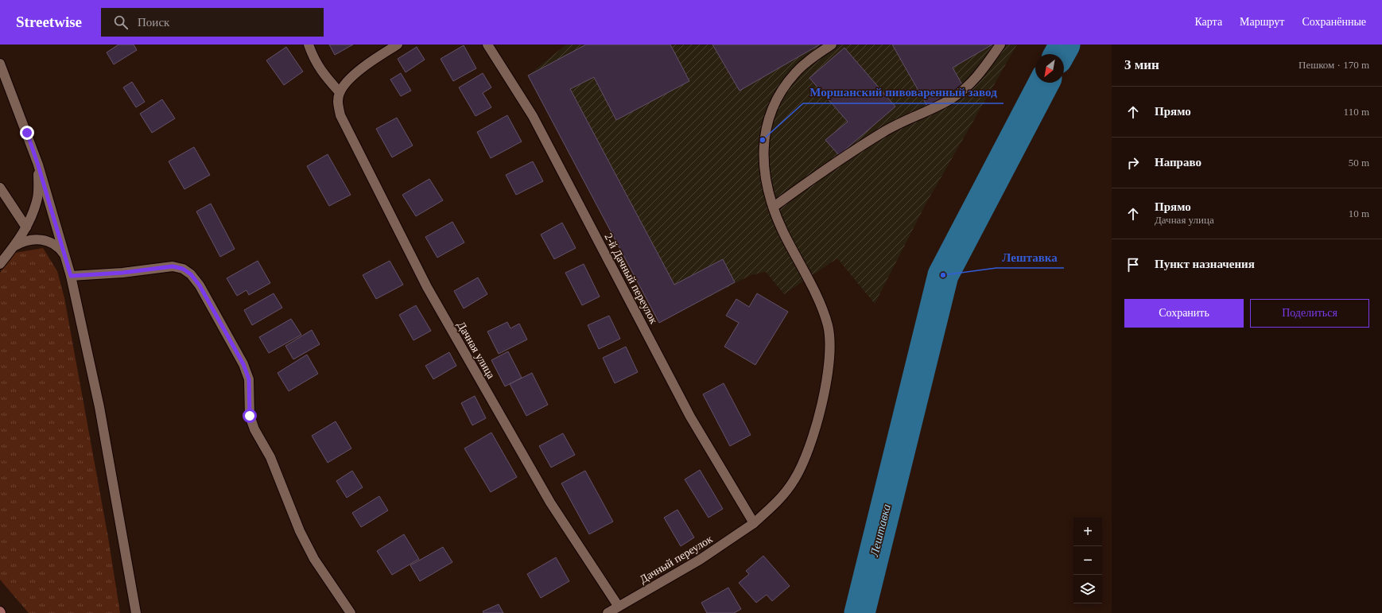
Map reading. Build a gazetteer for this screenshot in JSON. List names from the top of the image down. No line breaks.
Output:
{"streets":{"street":["2-й Дачный переулок","Дачная улица","Дачный переулок"]},"crossings":[["2-й Дачный переулок","Дачный переулок"],["Дачная улица","Дачный переулок"]],"water":["Лештавка"],"places":["Моршанский пивоваренный завод","Лештавка"],"north":"bottom left","page":{"header":"Streetwise","search":"Поиск","nav":["Карта","Маршрут","Сохранённые"],"heading":["3 мин","Пешком · 170 m"],"list":[["Прямо","110 m"],["Направо","50 m"],["Прямо","Дачная улица","10 m"],"Пункт назначения"],"buttons":["Сохранить","Поделиться"],"map_buttons":["+","−"]}}
